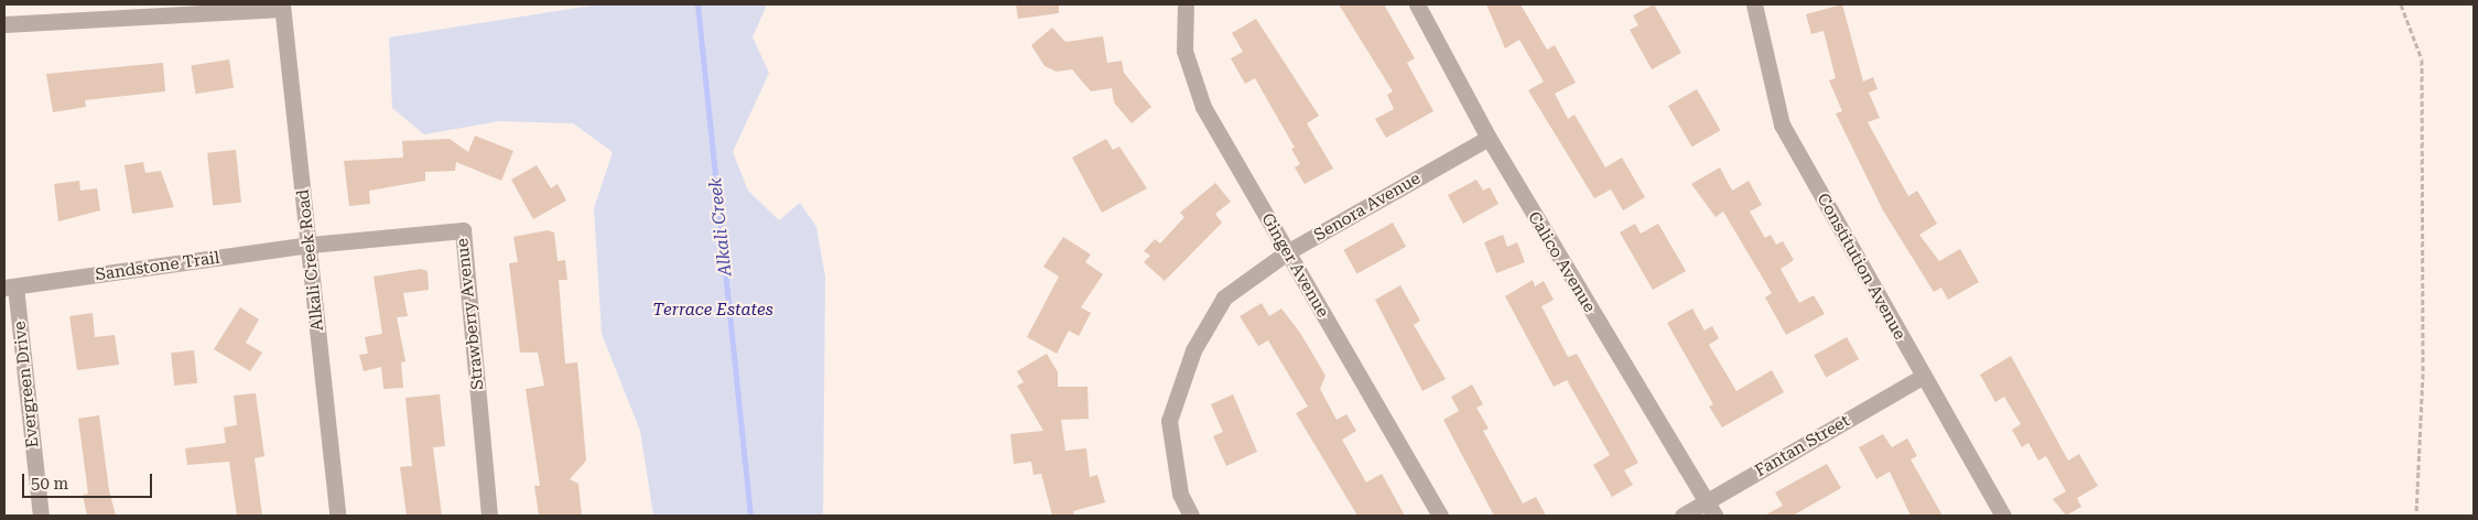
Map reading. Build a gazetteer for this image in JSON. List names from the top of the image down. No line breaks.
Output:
{"streets":{"street":["Senora Avenue","Alkali Creek Road","Calico Avenue","Ginger Avenue","Sandstone Trail","Constitution Avenue","Strawberry Avenue","Evergreen Drive","Fantan Street"]},"crossings":[["Senora Avenue","Calico Avenue"],["Senora Avenue","Ginger Avenue"],["Alkali Creek Road","Sandstone Trail"],["Alkali Creek Road","Strawberry Avenue"],["Calico Avenue","Fantan Street"],["Sandstone Trail","Strawberry Avenue"],["Sandstone Trail","Evergreen Drive"],["Constitution Avenue","Fantan Street"]],"water":["Alkali Creek"],"parks":["Terrace Estates"],"scale_bar":"50 m"}
